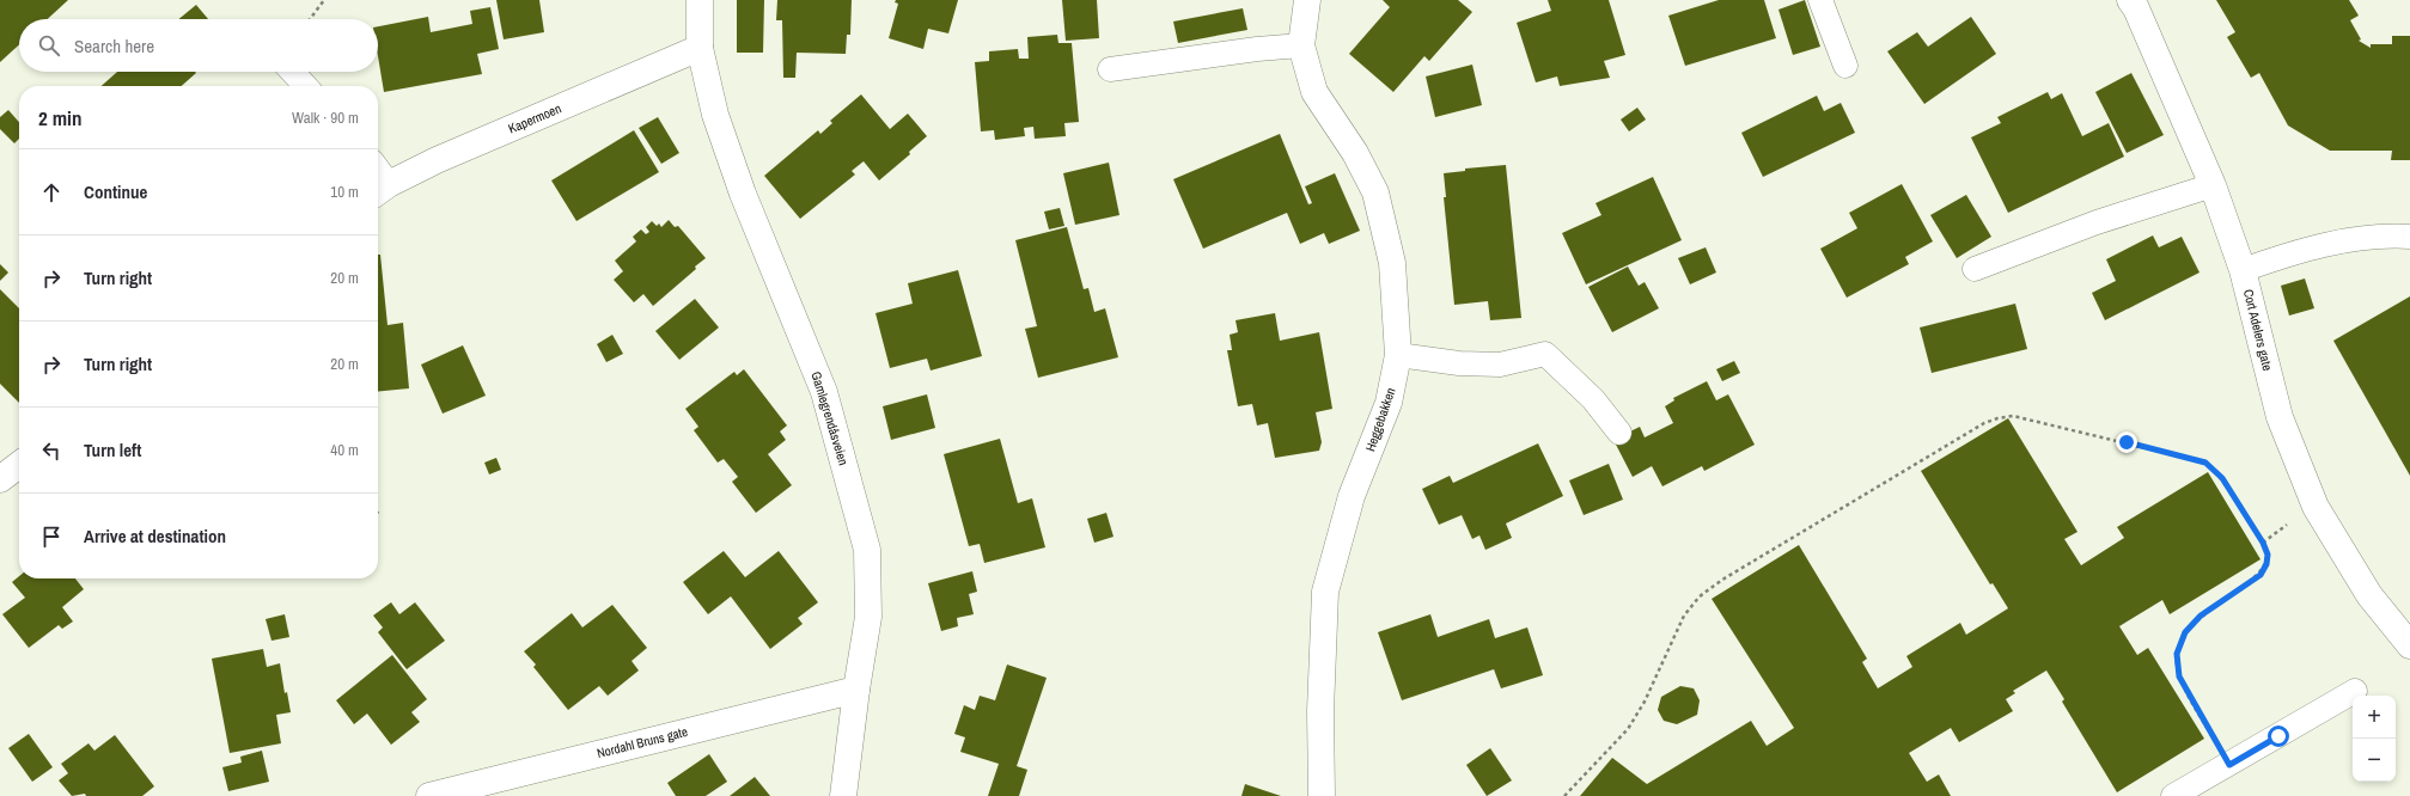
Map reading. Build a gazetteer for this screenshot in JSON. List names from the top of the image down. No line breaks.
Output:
{"streets":{"street":["Kapermoen","Cort Adelers gate","Gamlegrendåsveien","Heggebakken","Nordahl Bruns gate"]},"crossings":[["Kapermoen","Gamlegrendåsveien"],["Gamlegrendåsveien","Nordahl Bruns gate"]],"page":{"search":"Search here","heading":["2 min","Walk · 90 m"],"list":[["Continue","10 m"],["Turn right","20 m"],["Turn right","20 m"],["Turn left","40 m"],"Arrive at destination"],"map_buttons":["+","−"]}}
